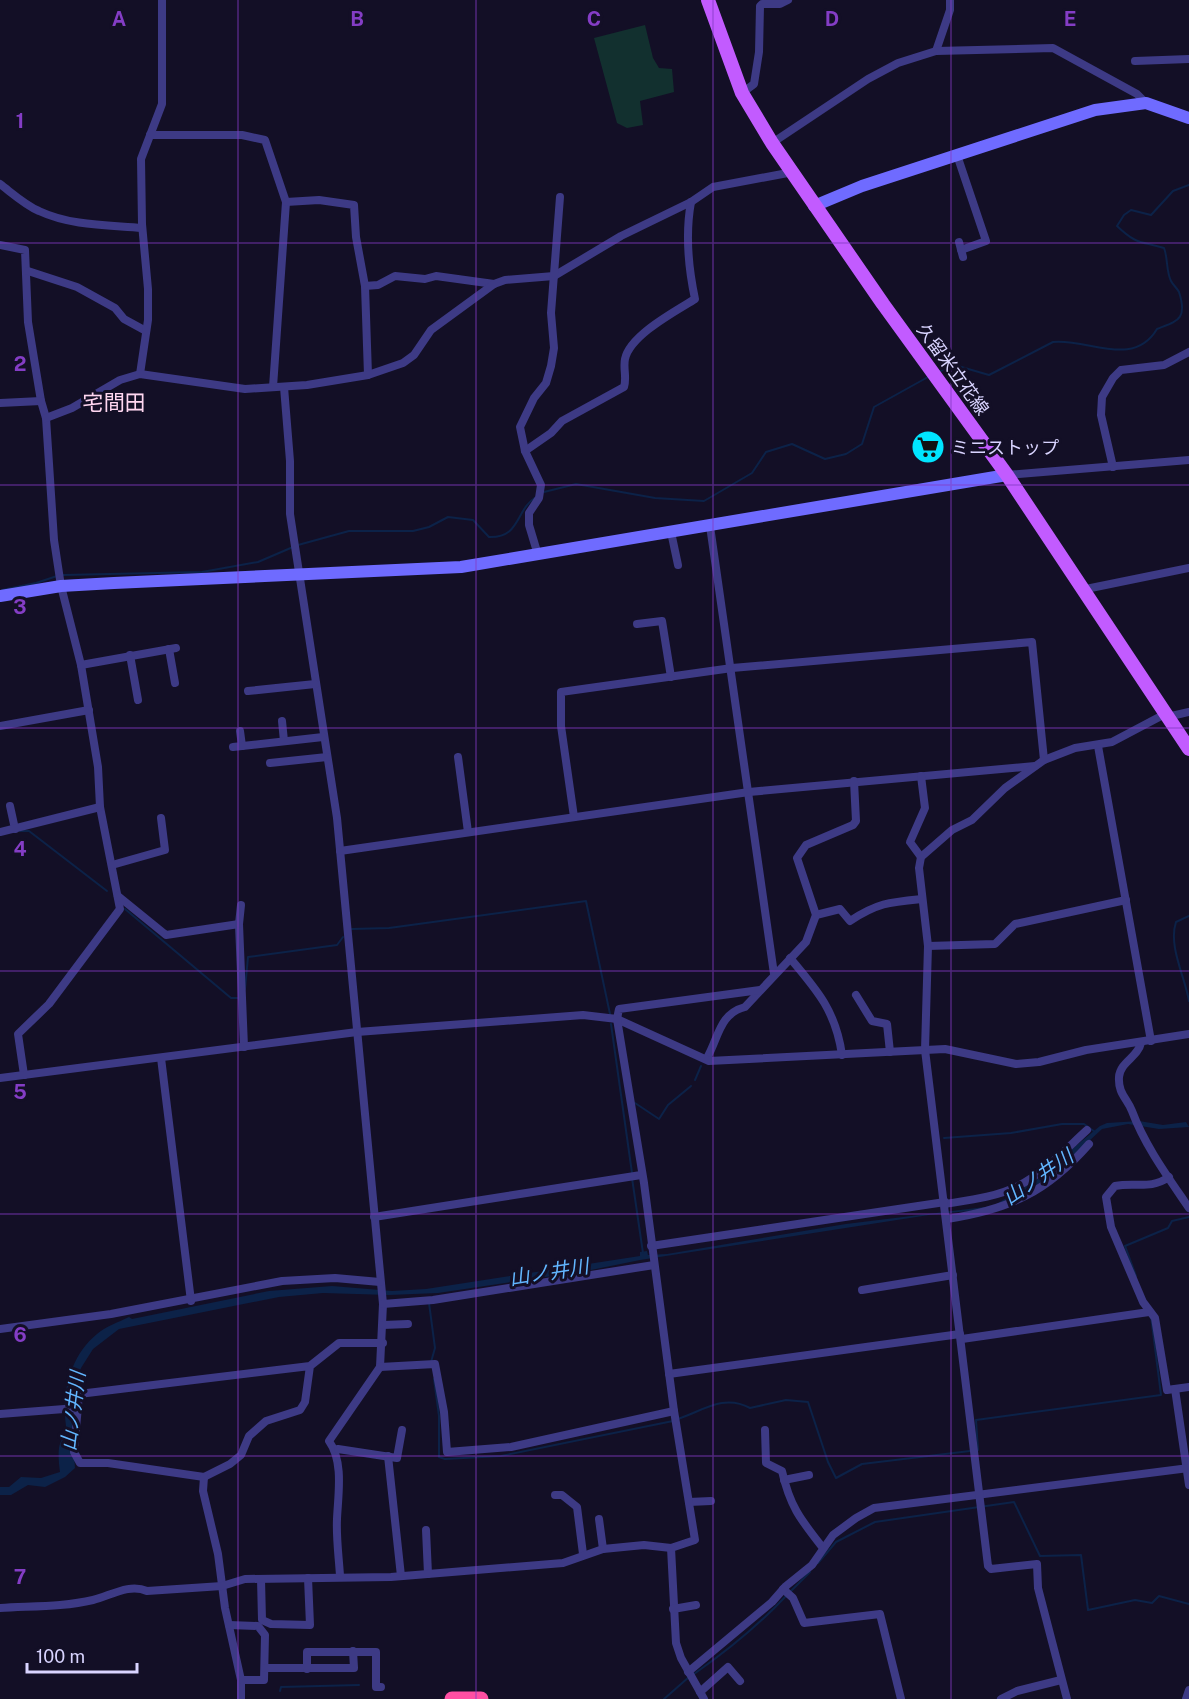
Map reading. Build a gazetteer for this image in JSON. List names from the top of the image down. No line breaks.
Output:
{"streets":{"main road":["久留米立花線"]},"districts":["宅間田"],"water":["山ノ井川"],"places":{"supermarket":["ミニストップ"]},"scale_bar":"100 m","grid":{"columns":["A","B","C","D","E"],"rows":["1","2","3","4","5","6","7"]}}
